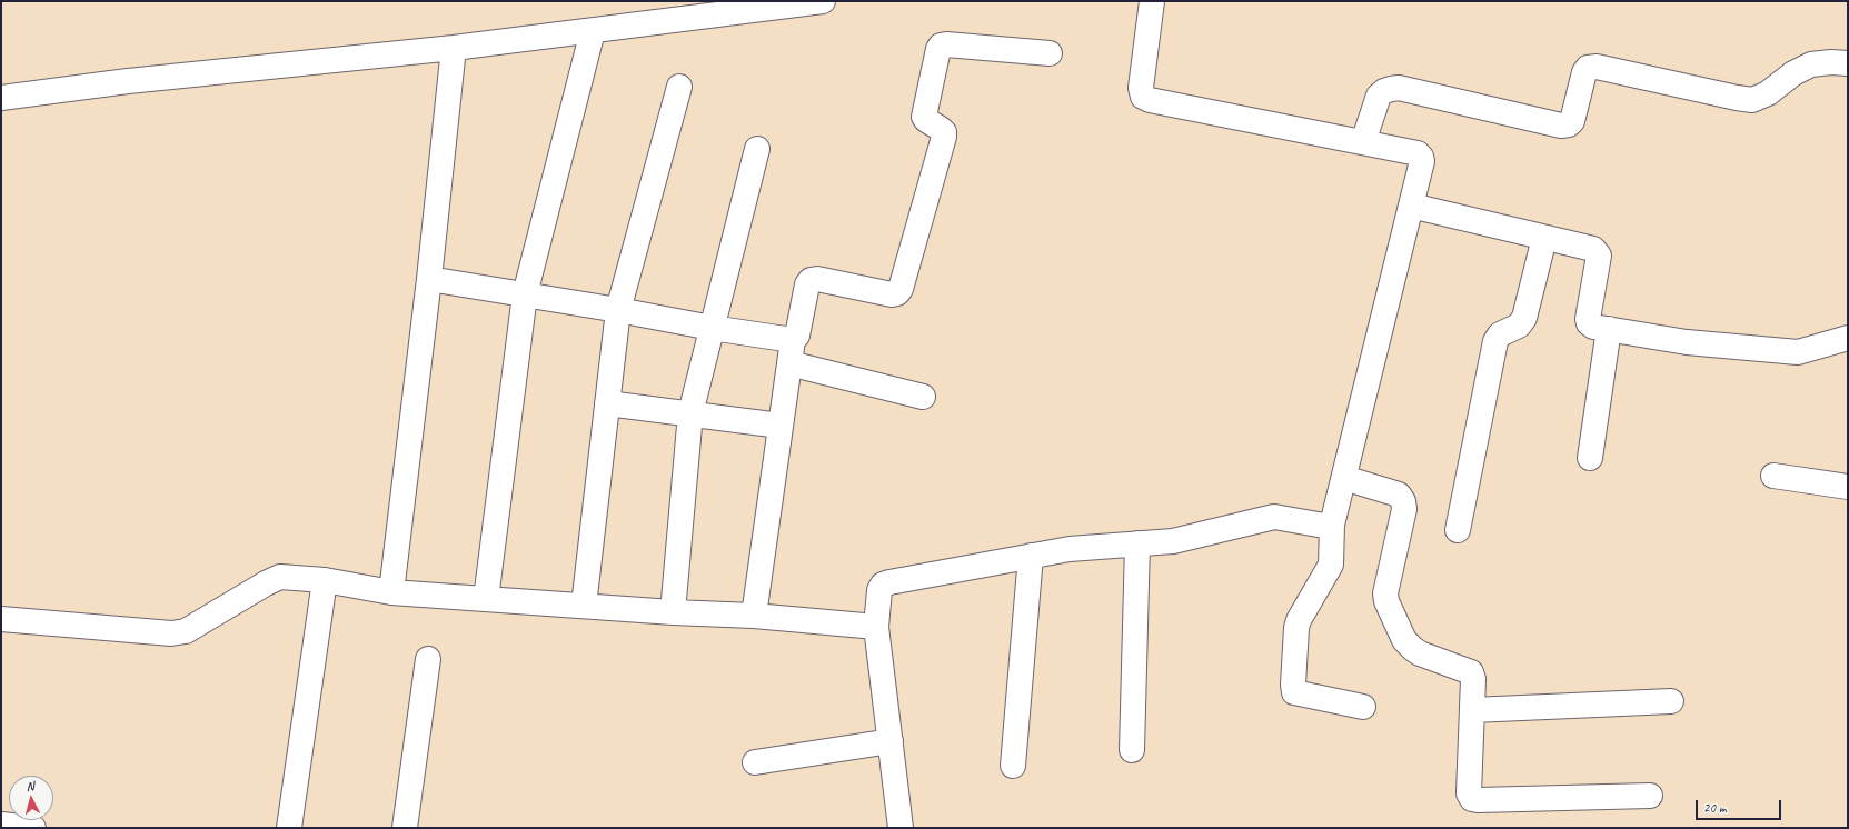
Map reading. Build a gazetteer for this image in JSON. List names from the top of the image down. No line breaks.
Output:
{"scale_bar":"20 m","north":"top"}
